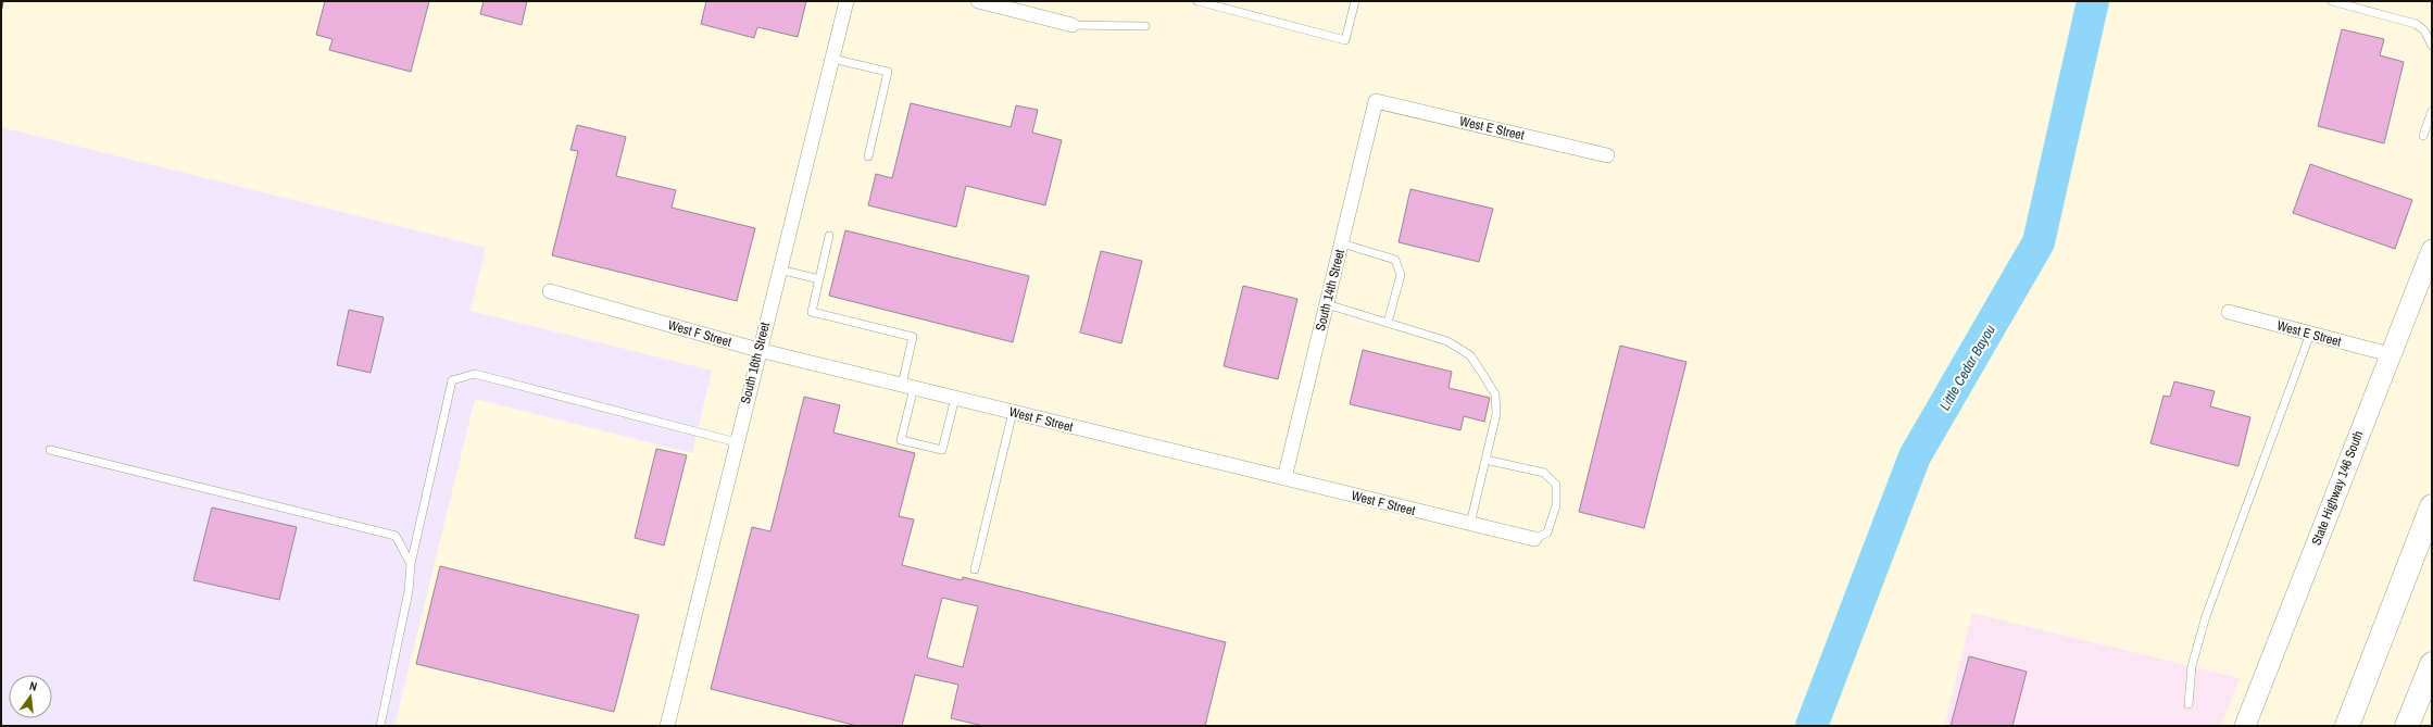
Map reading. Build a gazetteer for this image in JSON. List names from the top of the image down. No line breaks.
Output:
{"streets":{"main road":["State Highway 146 South"],"street":["West E Street","South 14th Street","West F Street","South 16th Street"]},"crossings":[["West E Street","South 14th Street"],["West E Street","State Highway 146 South"],["South 14th Street","West F Street"],["West F Street","South 16th Street"]],"water":["Little Cedar Bayou"],"north":"top"}
